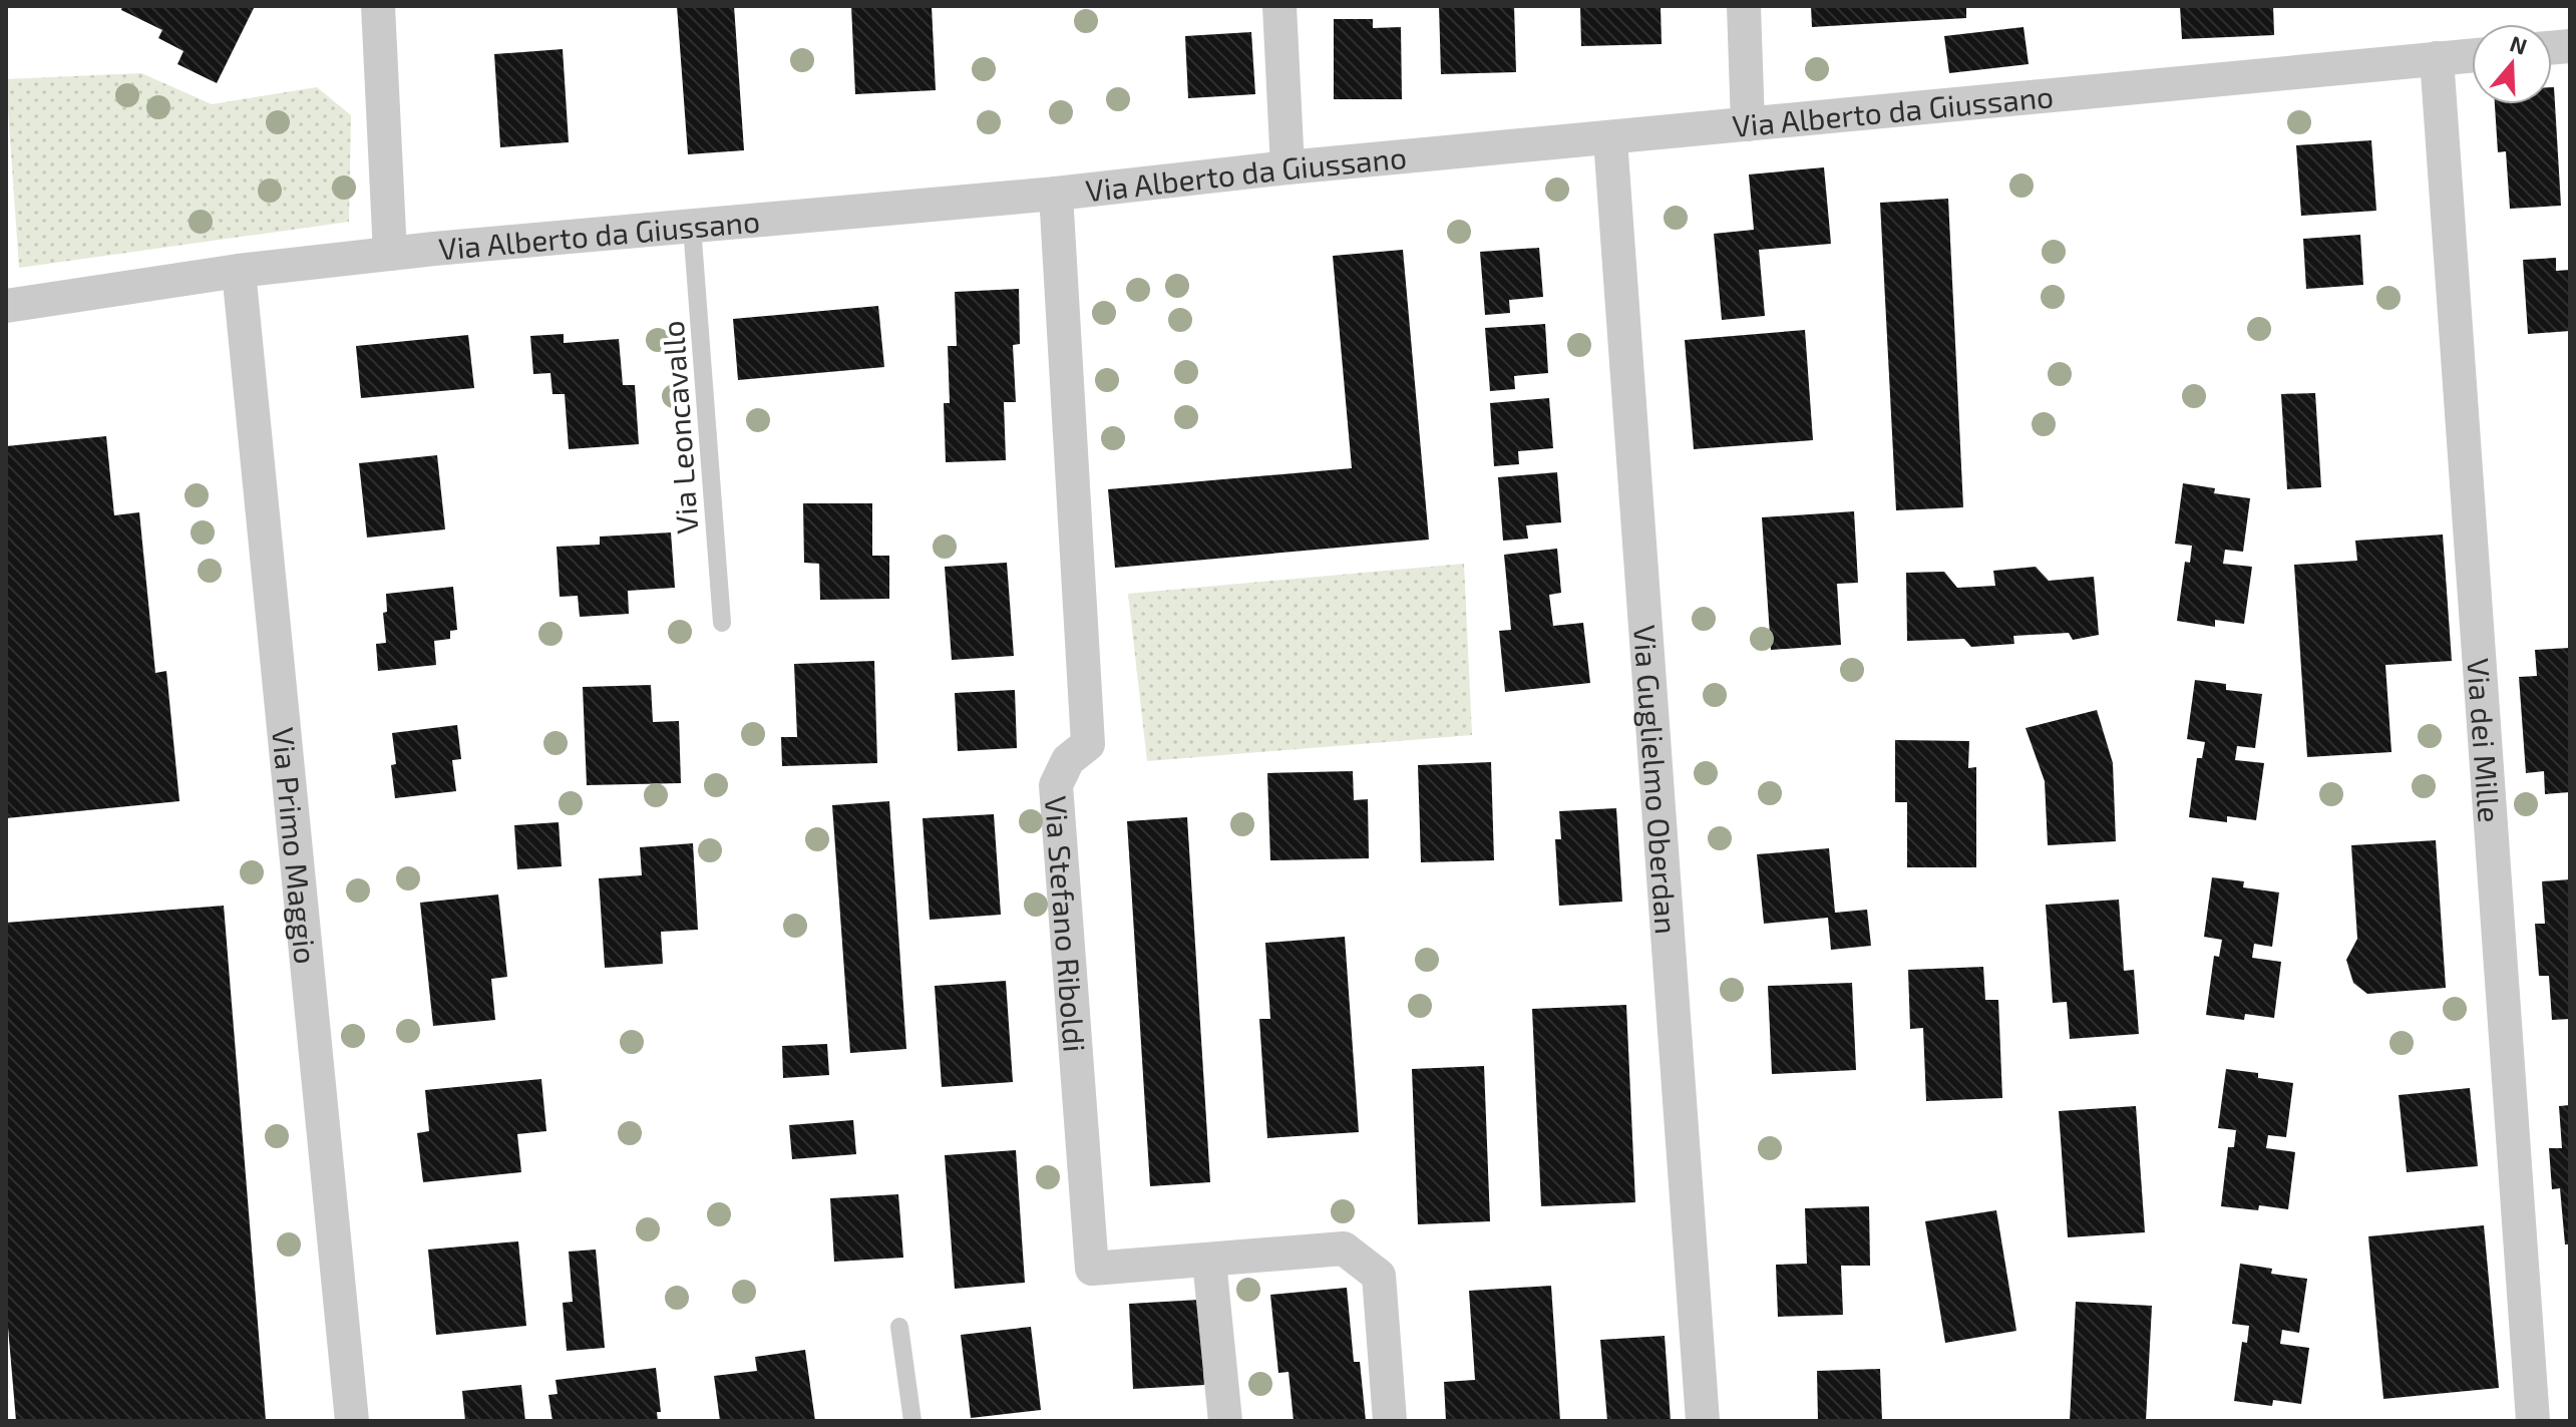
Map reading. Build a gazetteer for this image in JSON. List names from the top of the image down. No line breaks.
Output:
{"streets":{"street":["Via Alberto da Giussano","Via dei Mille","Via Guglielmo Oberdan","Via Primo Maggio","Via Stefano Riboldi"],"lane":["Via Leoncavallo"]},"crossings":[["Via Alberto da Giussano","Via Leoncavallo"],["Via Alberto da Giussano","Via dei Mille"],["Via Alberto da Giussano","Via Guglielmo Oberdan"],["Via Alberto da Giussano","Via Primo Maggio"],["Via Alberto da Giussano","Via Stefano Riboldi"]],"north":"top"}
